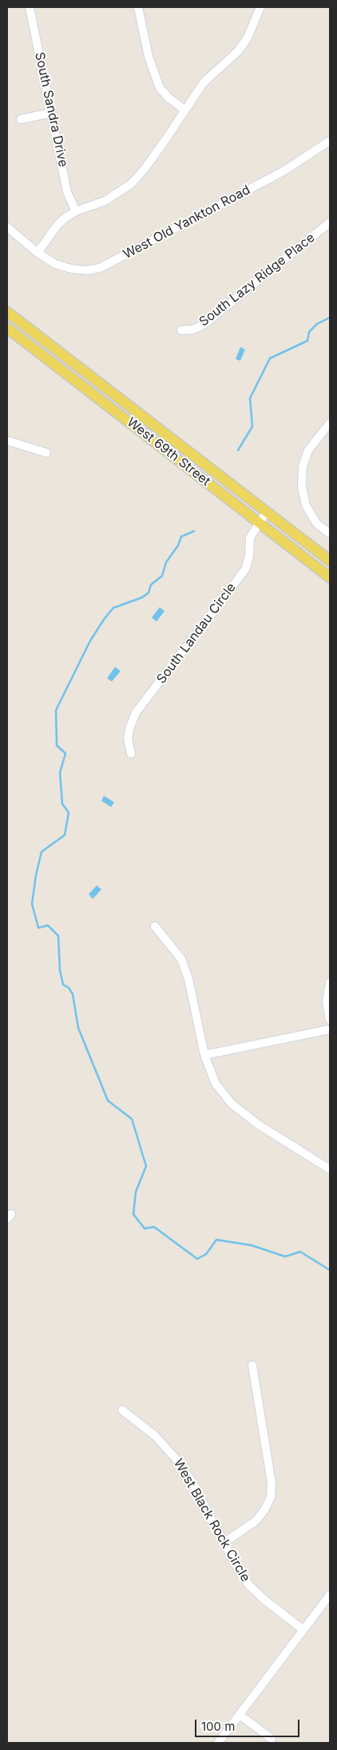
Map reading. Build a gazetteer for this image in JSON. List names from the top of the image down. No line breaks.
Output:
{"streets":{"main road":["West 69th Street"],"street":["South Sandra Drive","West Old Yankton Road","South Lazy Ridge Place","South Landau Circle","West Black Rock Circle"]},"crossings":[["West 69th Street","South Landau Circle"]],"scale_bar":"100 m"}
